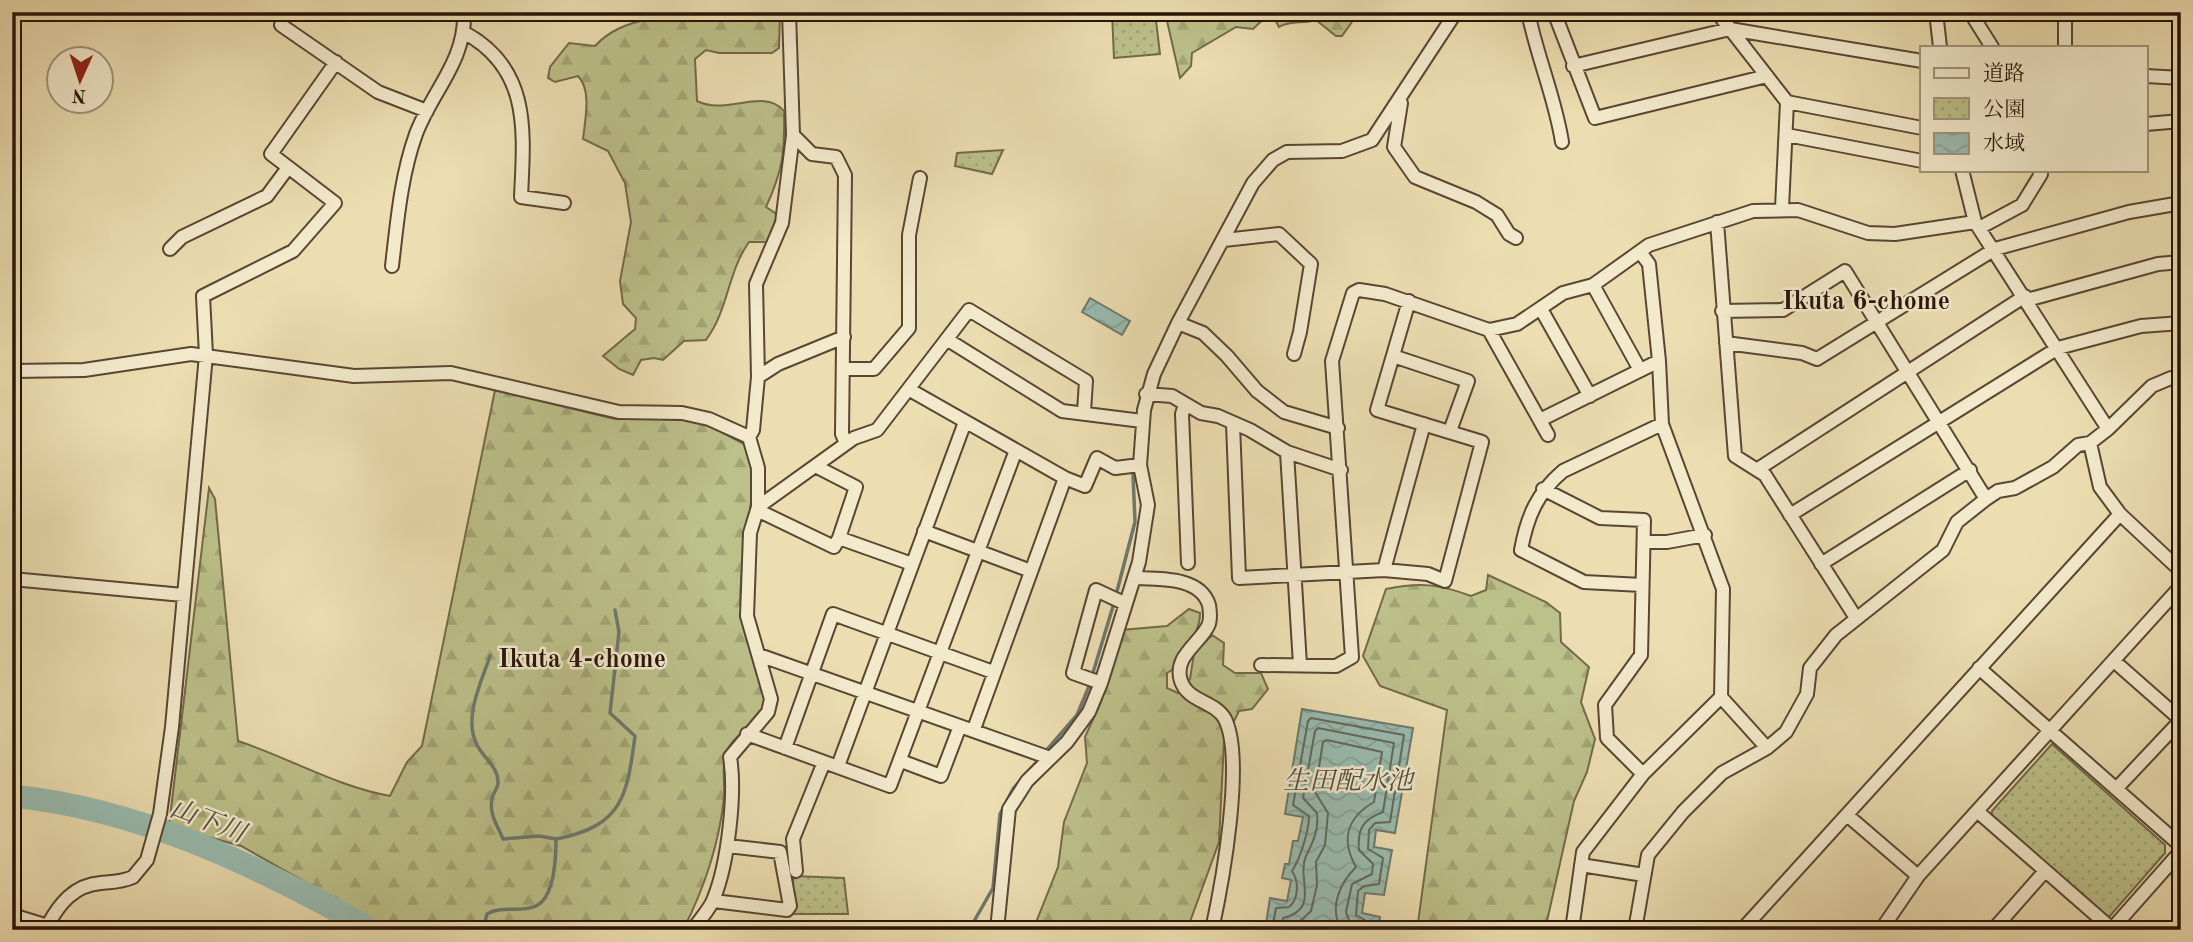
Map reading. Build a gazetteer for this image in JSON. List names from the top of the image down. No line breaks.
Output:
{"districts":["Ikuta 6-chome","Ikuta 4-chome"],"water":["生田配水池","山下川"],"legend":["道路","公園","水域"],"north":"bottom"}
